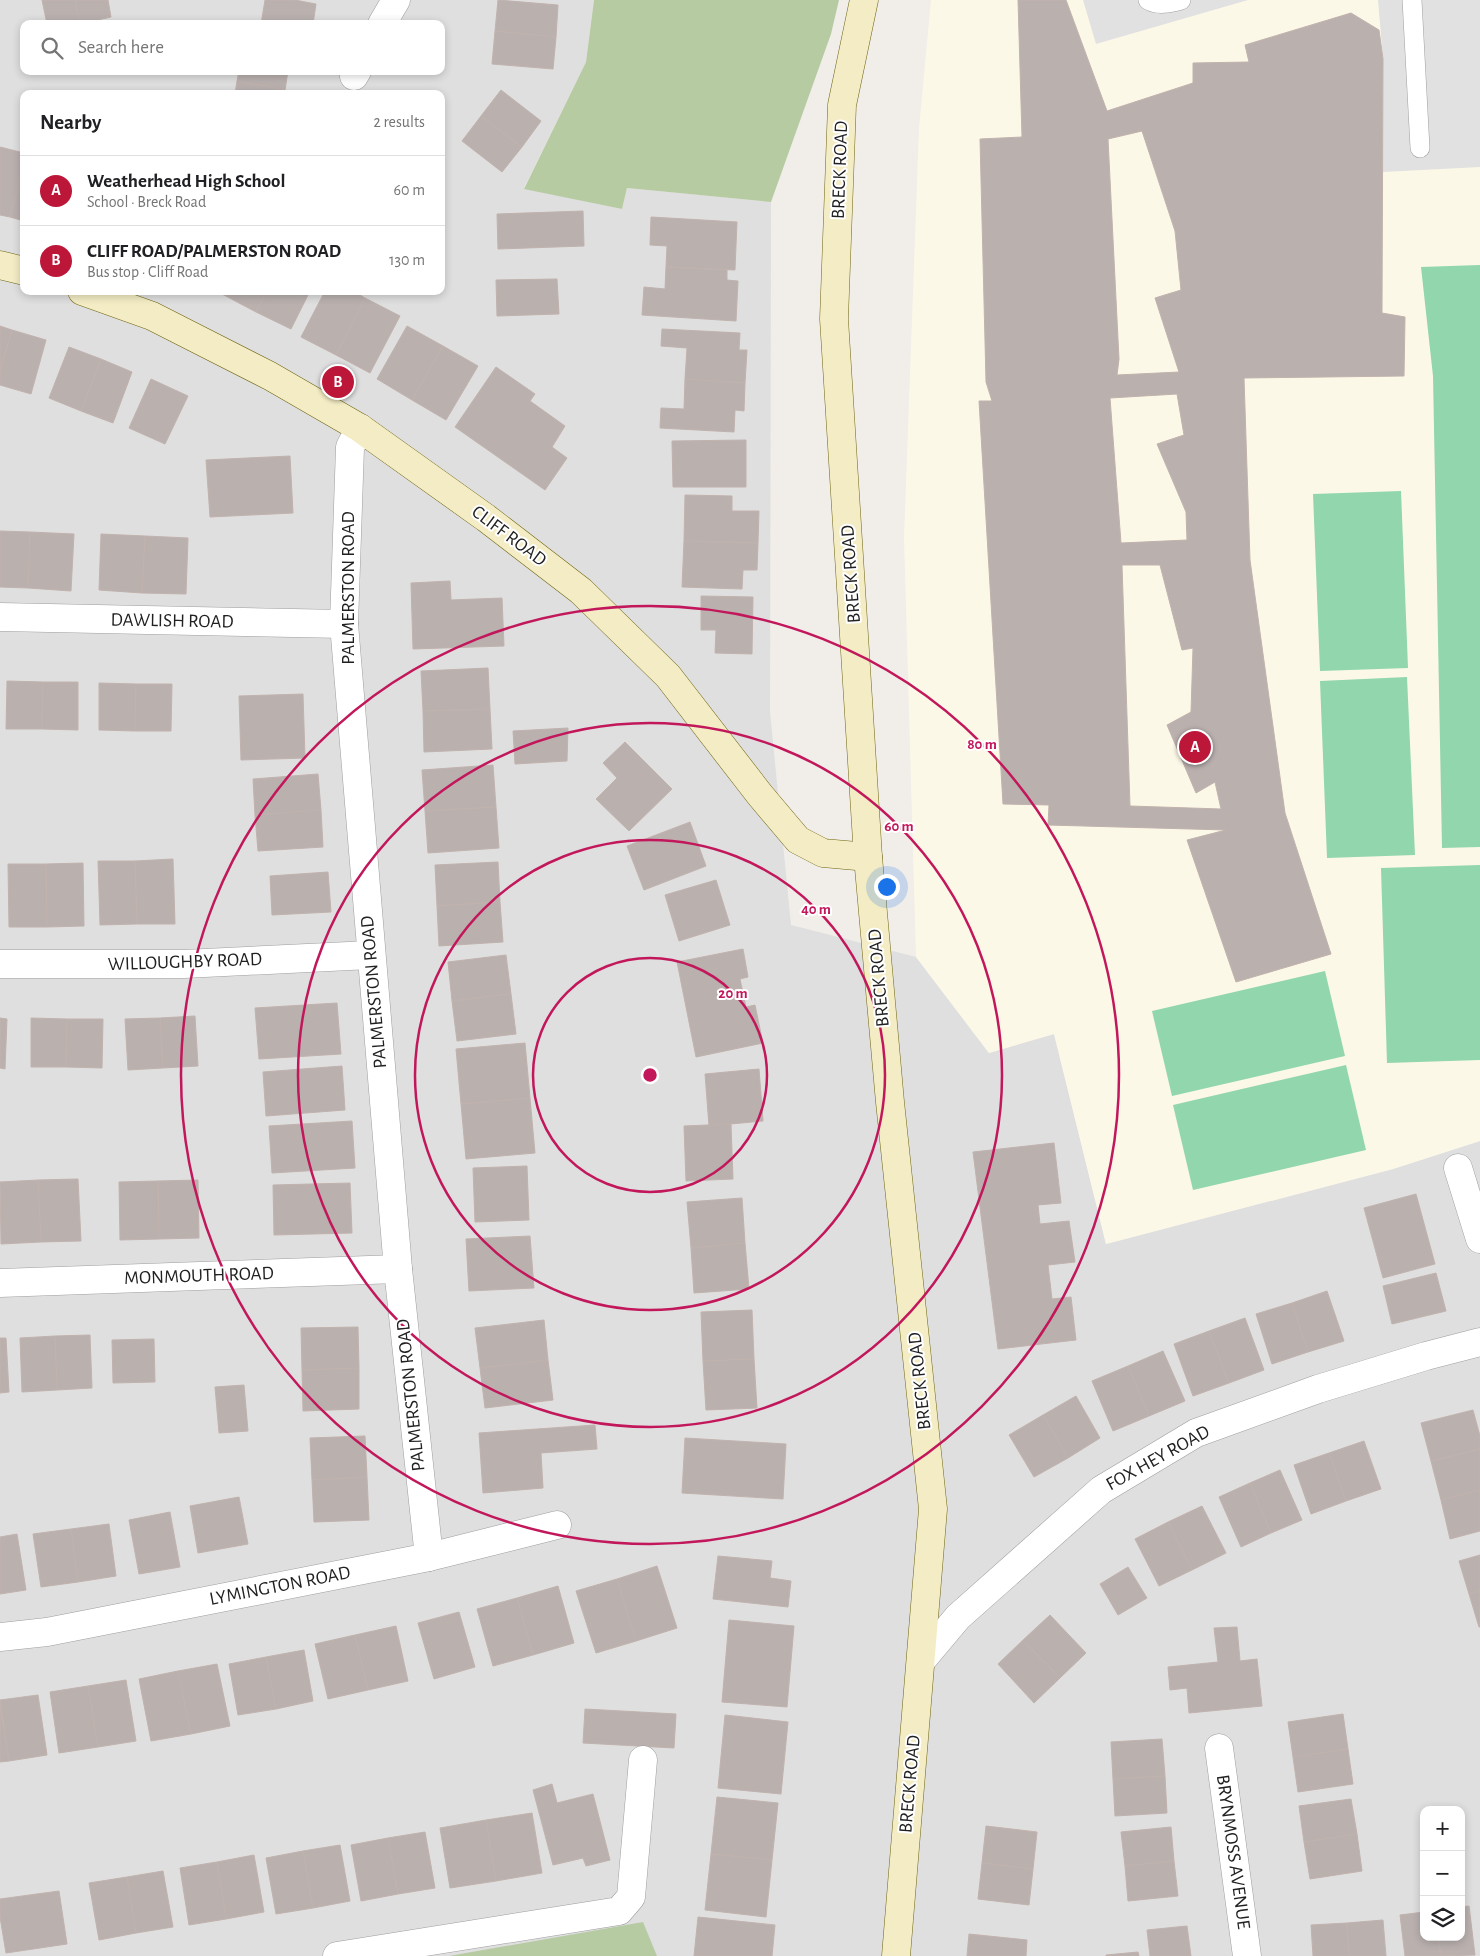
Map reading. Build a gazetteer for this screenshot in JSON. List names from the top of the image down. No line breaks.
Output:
{"streets":{"main road":["BRECK ROAD","CLIFF ROAD"],"street":["PALMERSTON ROAD","DAWLISH ROAD","WILLOUGHBY ROAD","MONMOUTH ROAD","FOX HEY ROAD","LYMINGTON ROAD","BRYNMOSS AVENUE"]},"crossings":[["BRECK ROAD","CLIFF ROAD"],["BRECK ROAD","FOX HEY ROAD"],["CLIFF ROAD","PALMERSTON ROAD"],["PALMERSTON ROAD","DAWLISH ROAD"],["PALMERSTON ROAD","WILLOUGHBY ROAD"],["PALMERSTON ROAD","MONMOUTH ROAD"],["PALMERSTON ROAD","LYMINGTON ROAD"]],"page":{"search":"Search here","heading":["Nearby","2 results"],"list":[{"mark":"A","name":"Weatherhead High School","note":"School · Breck Road","value":"60 m"},{"mark":"B","name":"CLIFF ROAD/PALMERSTON ROAD","note":"Bus stop · Cliff Road","value":"130 m"}],"pins":["B","A"],"map_buttons":["+","−"]},"rings":["80 m","60 m","40 m","20 m"]}
